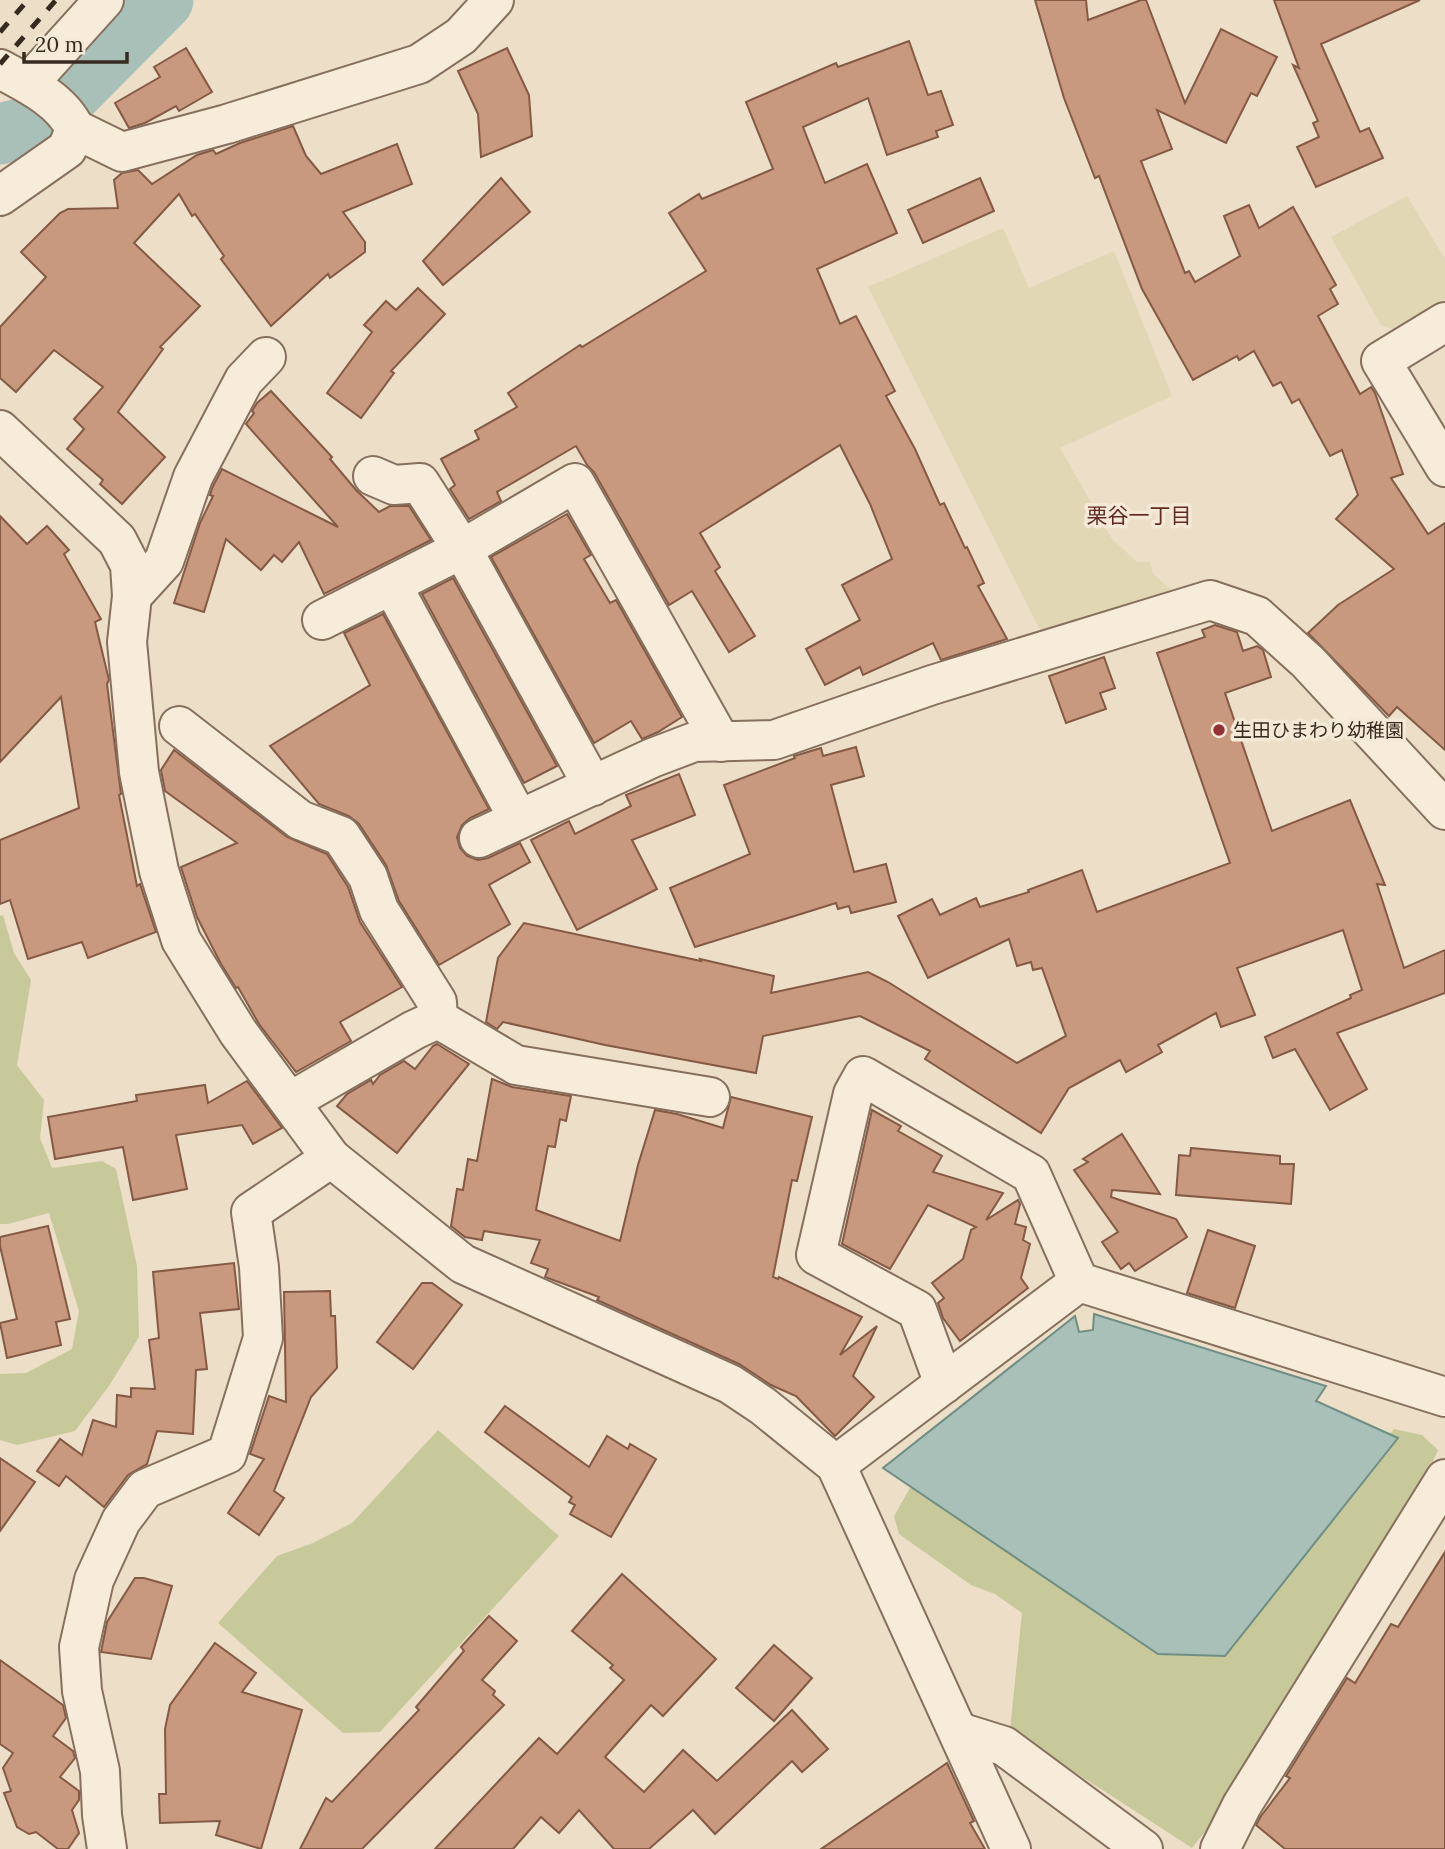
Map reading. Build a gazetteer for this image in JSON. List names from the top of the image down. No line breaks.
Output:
{"districts":["栗谷一丁目"],"places":["生田ひまわり幼稚園"],"scale_bar":"20 m"}
